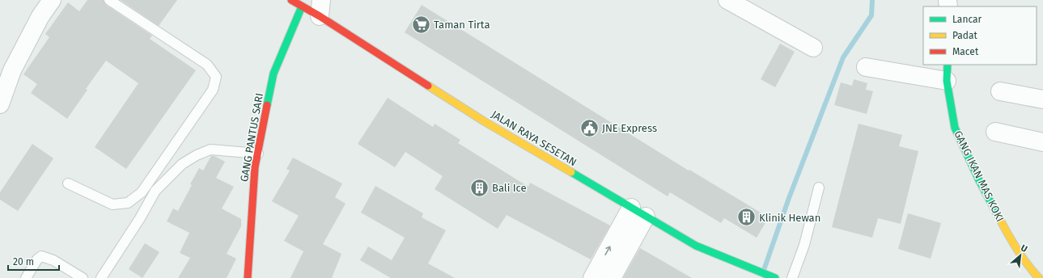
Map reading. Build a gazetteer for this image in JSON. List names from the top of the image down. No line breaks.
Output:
{"streets":{"main road":["GANG PANTUS SARI","JALAN RAYA SESETAN","GANG IKAN MAS KOKI"]},"crossings":[["GANG PANTUS SARI","JALAN RAYA SESETAN"]],"places":{"supermarket":["Taman Tirta"],"public building":["JNE Express"],"building":["Bali Ice","Klinik Hewan"]},"legend":["Lancar","Padat","Macet"],"scale_bar":"20 m","north":"top right"}
